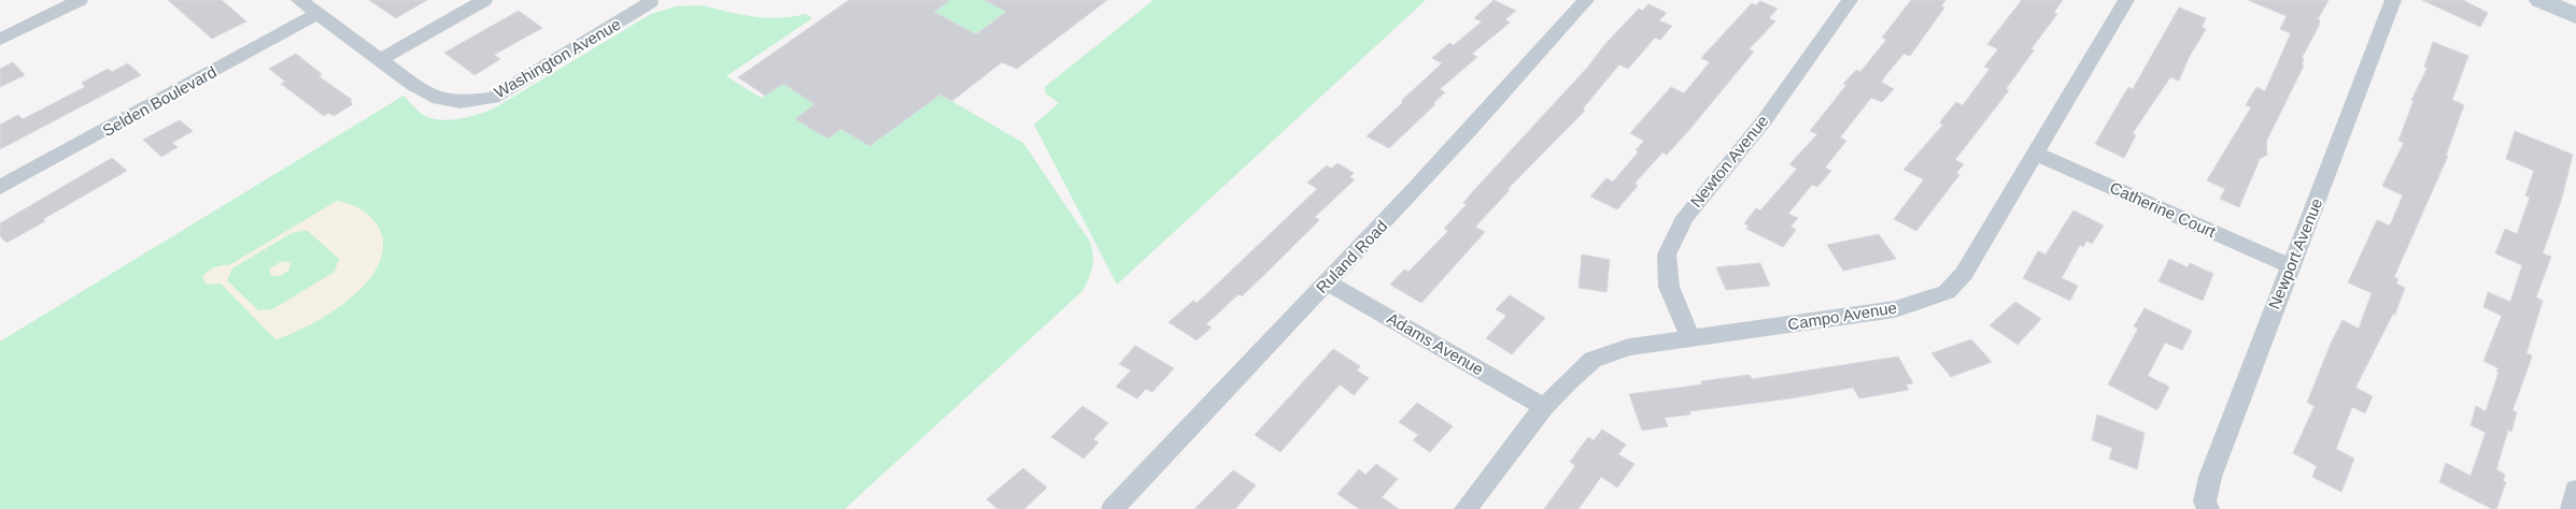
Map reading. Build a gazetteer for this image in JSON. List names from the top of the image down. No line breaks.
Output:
{"streets":{"street":["Washington Avenue","Selden Boulevard","Newton Avenue","Catherine Court","Newport Avenue","Ruland Road","Campo Avenue","Adams Avenue"]},"crossings":[["Washington Avenue","Selden Boulevard"],["Newton Avenue","Campo Avenue"],["Catherine Court","Newport Avenue"],["Catherine Court","Campo Avenue"],["Ruland Road","Adams Avenue"],["Campo Avenue","Adams Avenue"]]}
